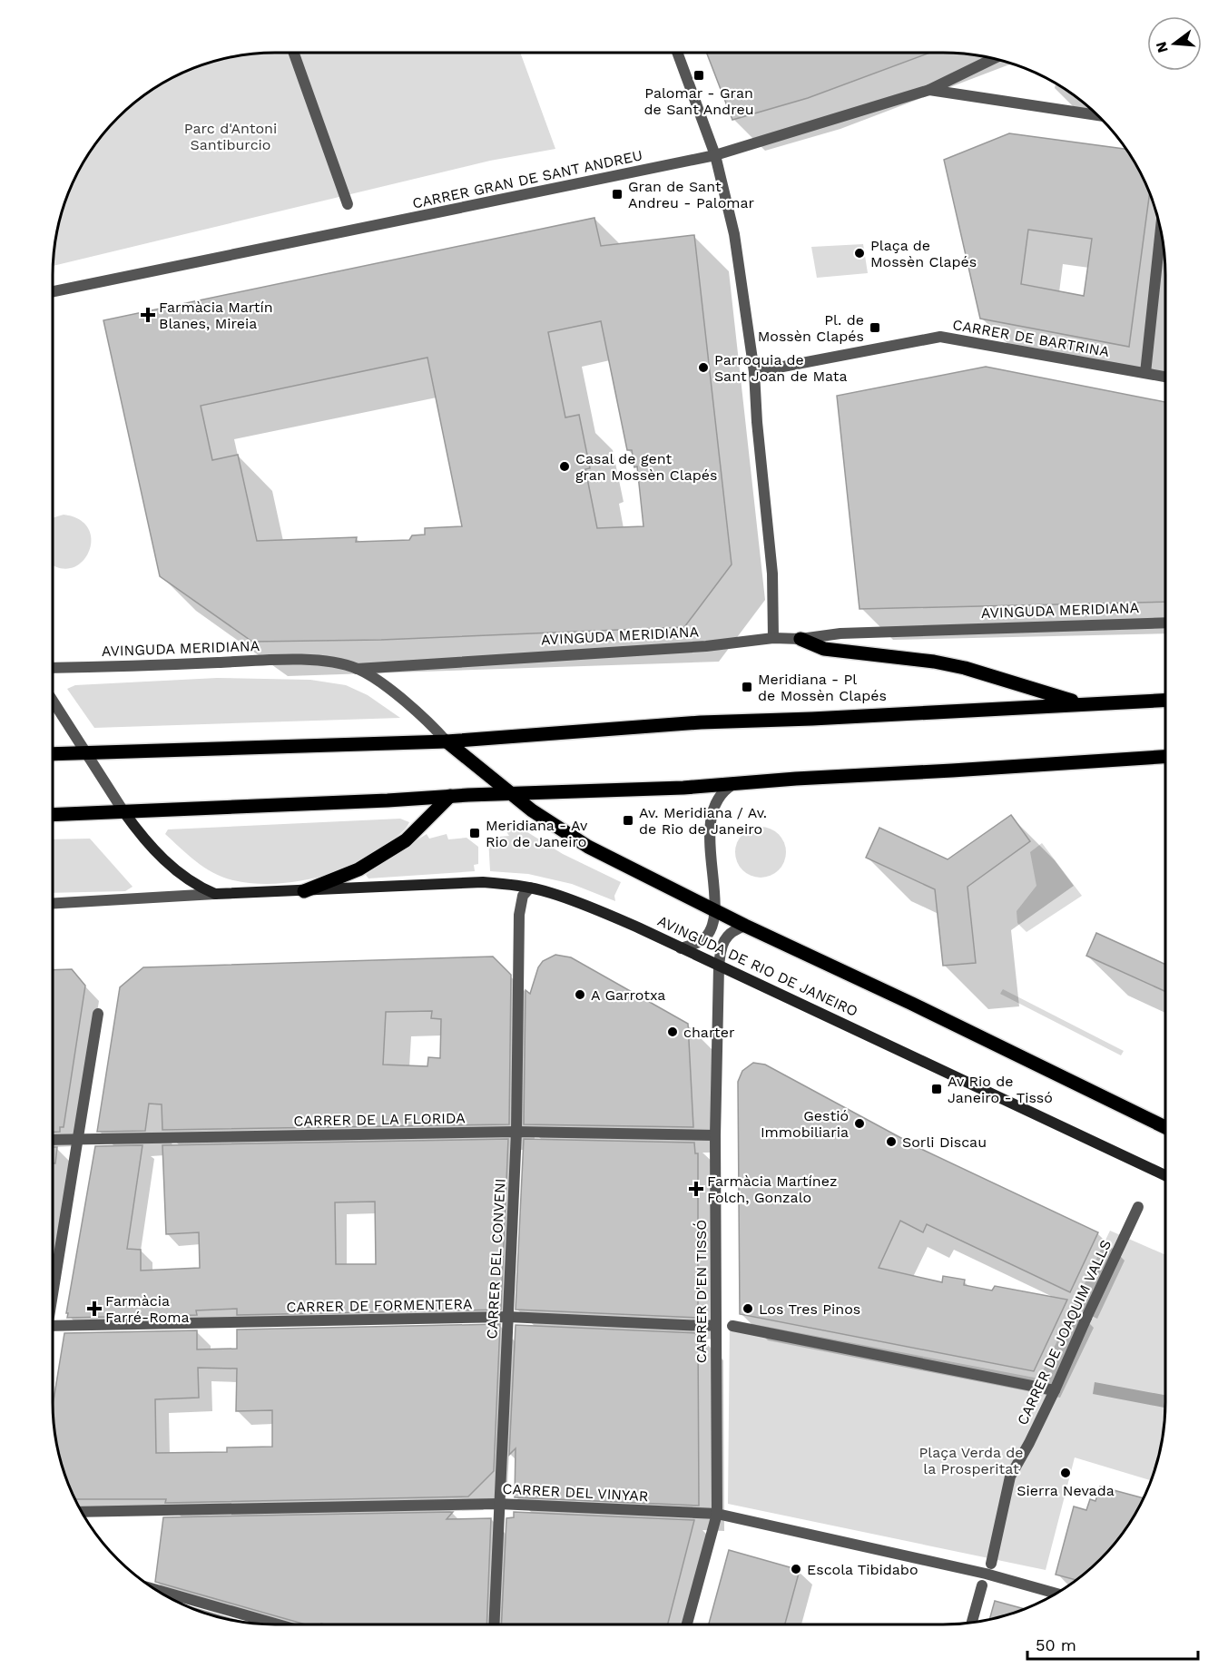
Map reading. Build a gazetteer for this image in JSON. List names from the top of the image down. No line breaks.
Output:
{"streets":{"main road":["AVINGUDA DE RIO DE JANEIRO"],"street":["CARRER GRAN DE SANT ANDREU","CARRER DE BARTRINA","AVINGUDA MERIDIANA","CARRER DE LA FLORIDA","CARRER DEL CONVENI","CARRER D'EN TISSÓ","CARRER DE FORMENTERA","CARRER DE JOAQUIM VALLS","CARRER DEL VINYAR"]},"crossings":[["AVINGUDA DE RIO DE JANEIRO","CARRER DEL CONVENI"],["AVINGUDA DE RIO DE JANEIRO","CARRER D'EN TISSÓ"],["CARRER DE LA FLORIDA","CARRER DEL CONVENI"],["CARRER DE LA FLORIDA","CARRER D'EN TISSÓ"],["CARRER DEL CONVENI","CARRER DE FORMENTERA"],["CARRER DEL CONVENI","CARRER DEL VINYAR"],["CARRER D'EN TISSÓ","CARRER DE FORMENTERA"],["CARRER D'EN TISSÓ","CARRER DEL VINYAR"]],"parks":["Parc d'Antoni Santiburcio","Plaça Verda de la Prosperitat"],"places":{"transit":["Palomar - Gran de Sant Andreu","Gran de Sant Andreu - Palomar","Pl. de Mossèn Clapés","Meridiana - Pl de Mossèn Clapés","Av. Meridiana / Av. de Rio de Janeiro","Meridiana - Av Rio de Janeiro","Av Rio de Janeiro - Tissó"],"other":["Plaça de Mossèn Clapés","Parroquia de Sant Joan de Mata","Casal de gent gran Mossèn Clapés","A Garrotxa","charter","Gestió Immobiliaria","Sorli Discau","Los Tres Pinos","Sierra Nevada","Escola Tibidabo"],"health":["Farmàcia Martín Blanes, Mireia","Farmàcia Martínez Folch, Gonzalo","Farmàcia Farré-Roma"]},"scale_bar":"50 m","north":"left"}
